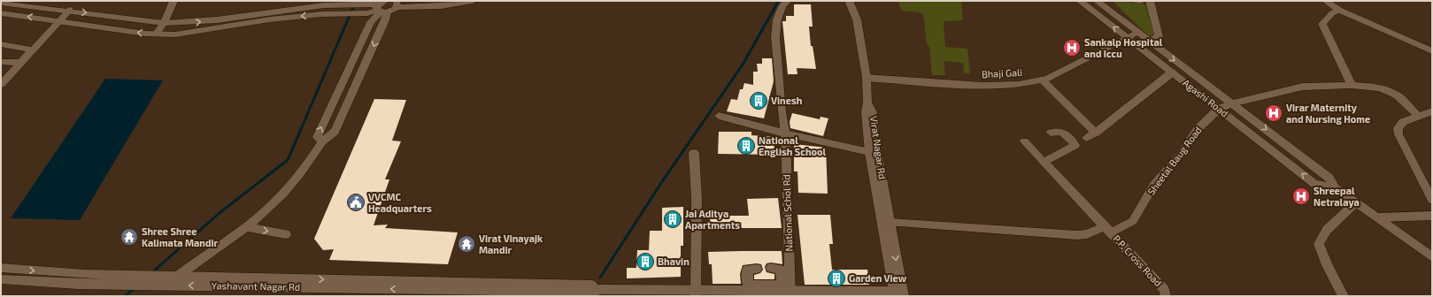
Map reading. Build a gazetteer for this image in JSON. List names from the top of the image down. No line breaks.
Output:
{"streets":{"street":["Bhaji Gali","Agashi Road","Virat Nagar Rd","Sheetal Baug Road","National Schol Rd","P.P. Cross Road","Yashavant Nagar Rd"]},"crossings":[["Bhaji Gali","Agashi Road"],["Bhaji Gali","Virat Nagar Rd"],["Agashi Road","Sheetal Baug Road"],["Virat Nagar Rd","Yashavant Nagar Rd"],["National Schol Rd","Yashavant Nagar Rd"]],"places":{"hospital":["Sankalp Hospital and Iccu","Virar Maternity and Nursing Home","Shreepal Netralaya"],"building":["Vinesh","National English School","Jai Aditya Apartments","Bhavin","Garden View"],"public building":["VVCMC Headquarters"],"temple":["Shree Shree Kalimata Mandir","Virat Vinayajk Mandir"]}}
